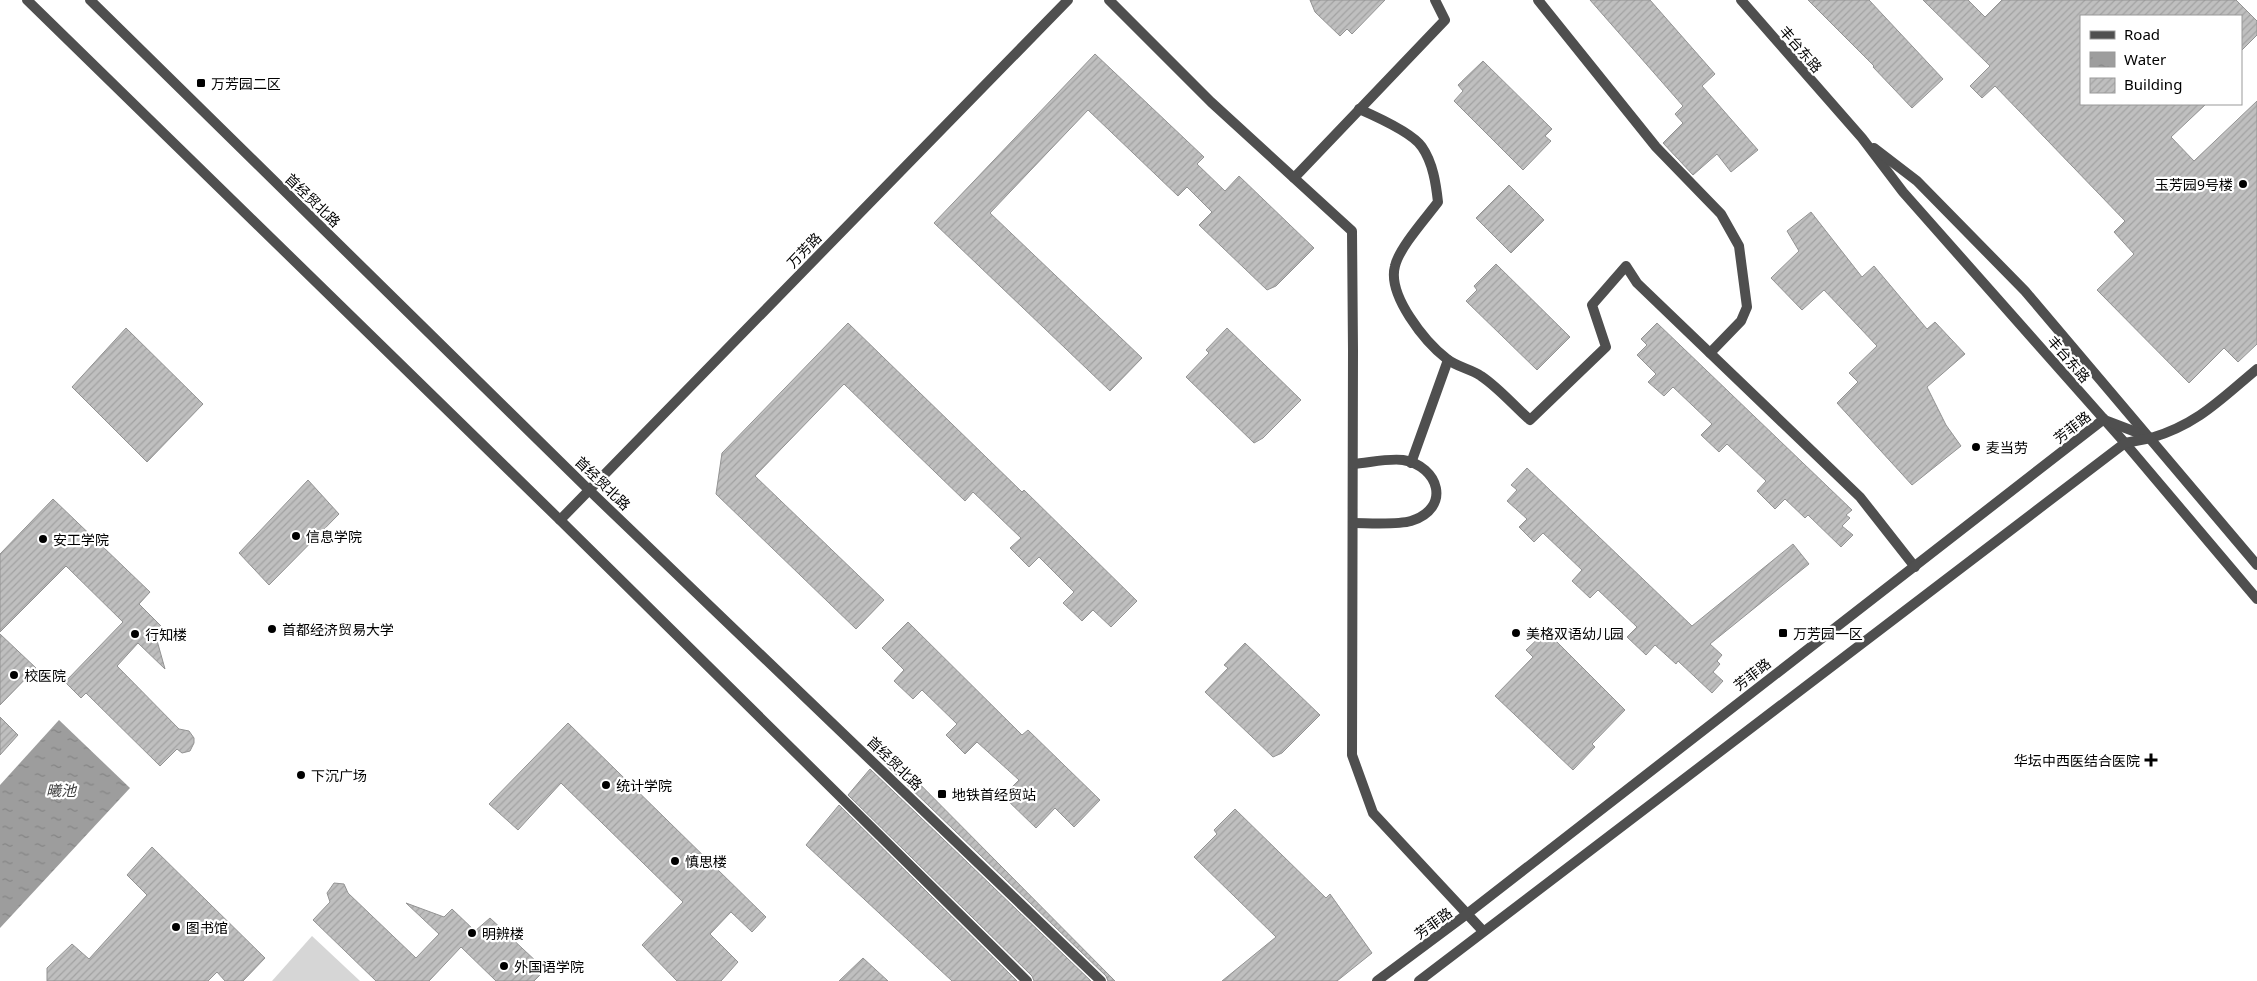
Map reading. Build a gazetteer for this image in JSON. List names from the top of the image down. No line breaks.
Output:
{"streets":{"street":["丰台东路","首经贸北路","万芳路","芳菲路"]},"crossings":[["丰台东路","芳菲路"],["首经贸北路","万芳路"]],"water":["曦池"],"places":{"transit":["万芳园二区","万芳园一区","地铁首经贸站"],"other":["玉芳园9号楼","麦当劳","信息学院","安工学院","首都经济贸易大学","美格双语幼儿园","行知楼","校医院","下沉广场","统计学院","慎思楼","图书馆","明辨楼","外国语学院"],"health":["华坛中西医结合医院"]},"legend":["Road","Water","Building"]}
